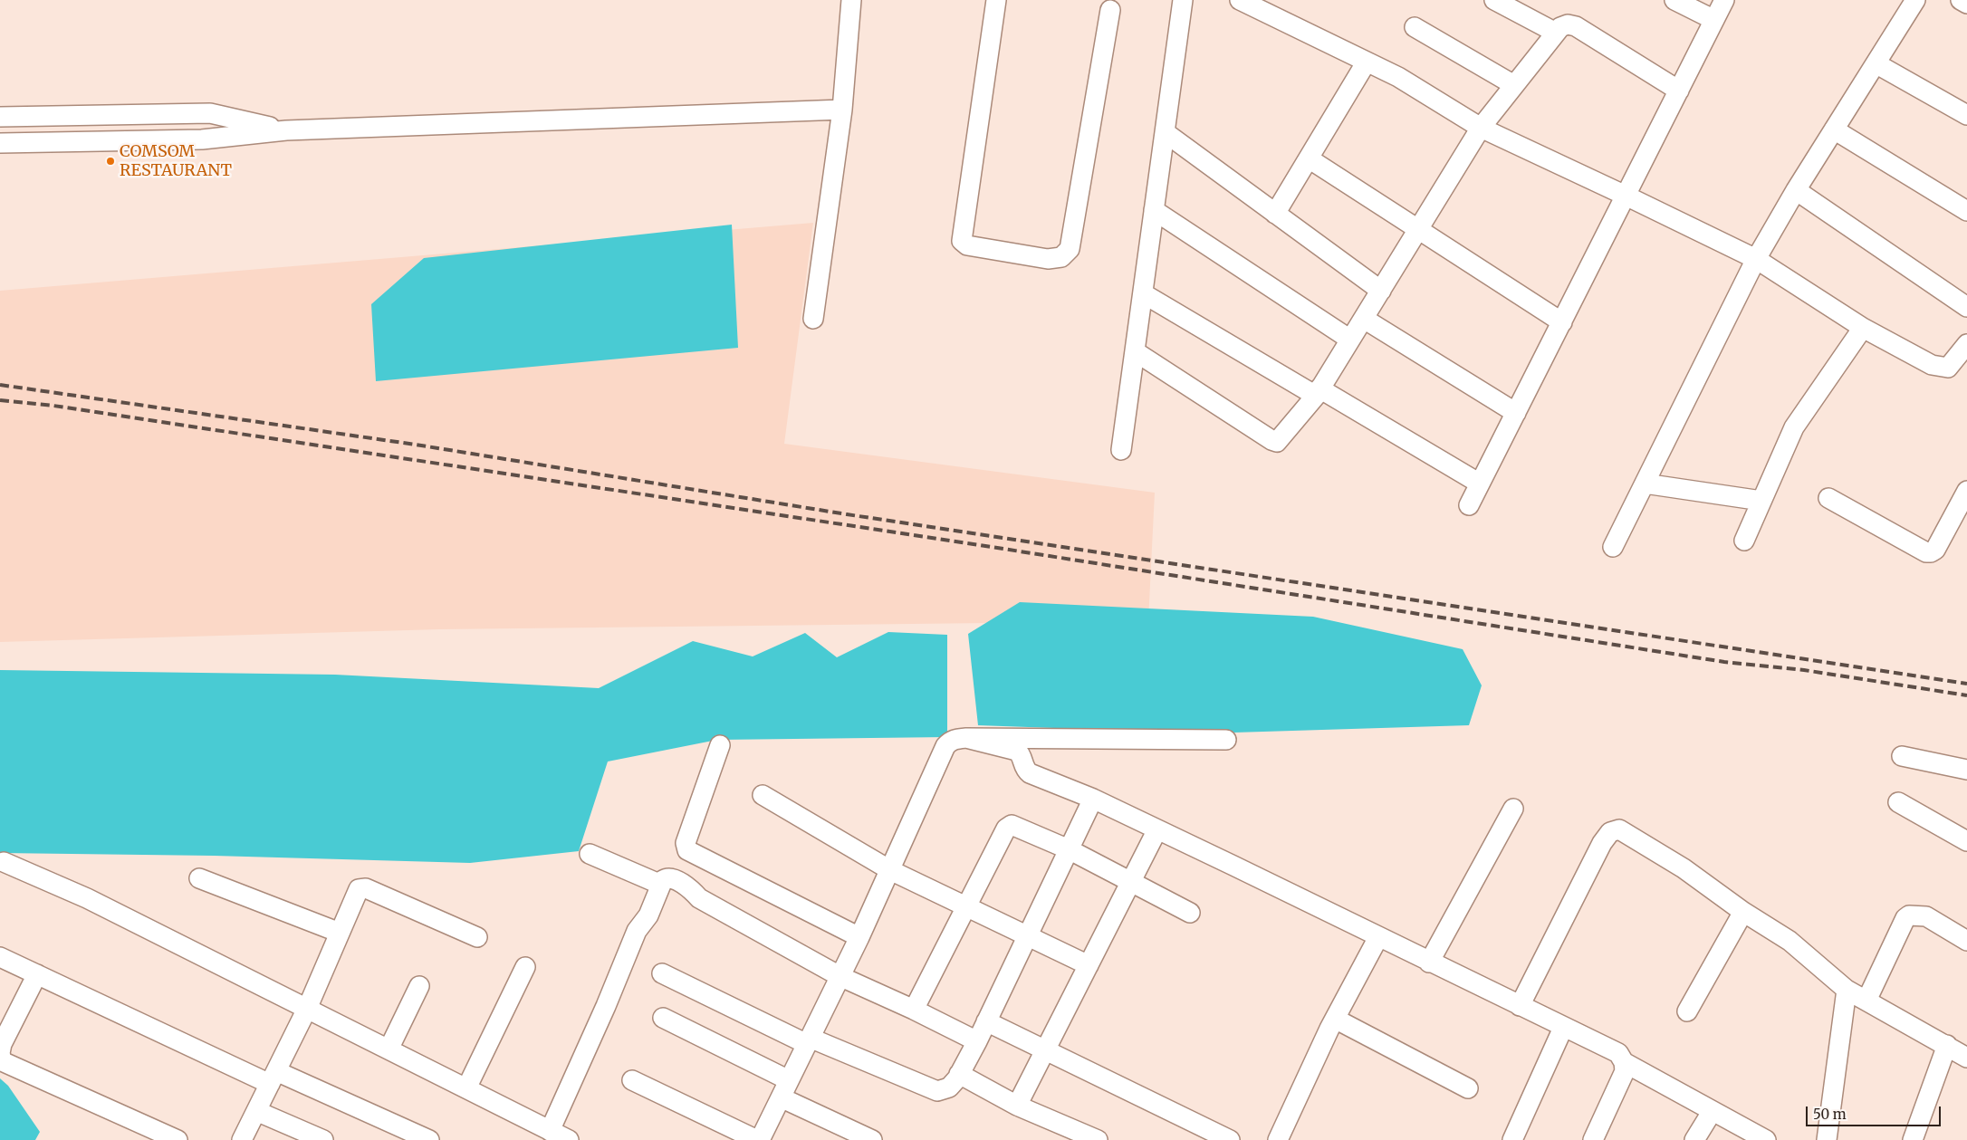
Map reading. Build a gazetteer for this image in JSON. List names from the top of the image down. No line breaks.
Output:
{"places":["COMSOM RESTAURANT"],"scale_bar":"50 m"}
